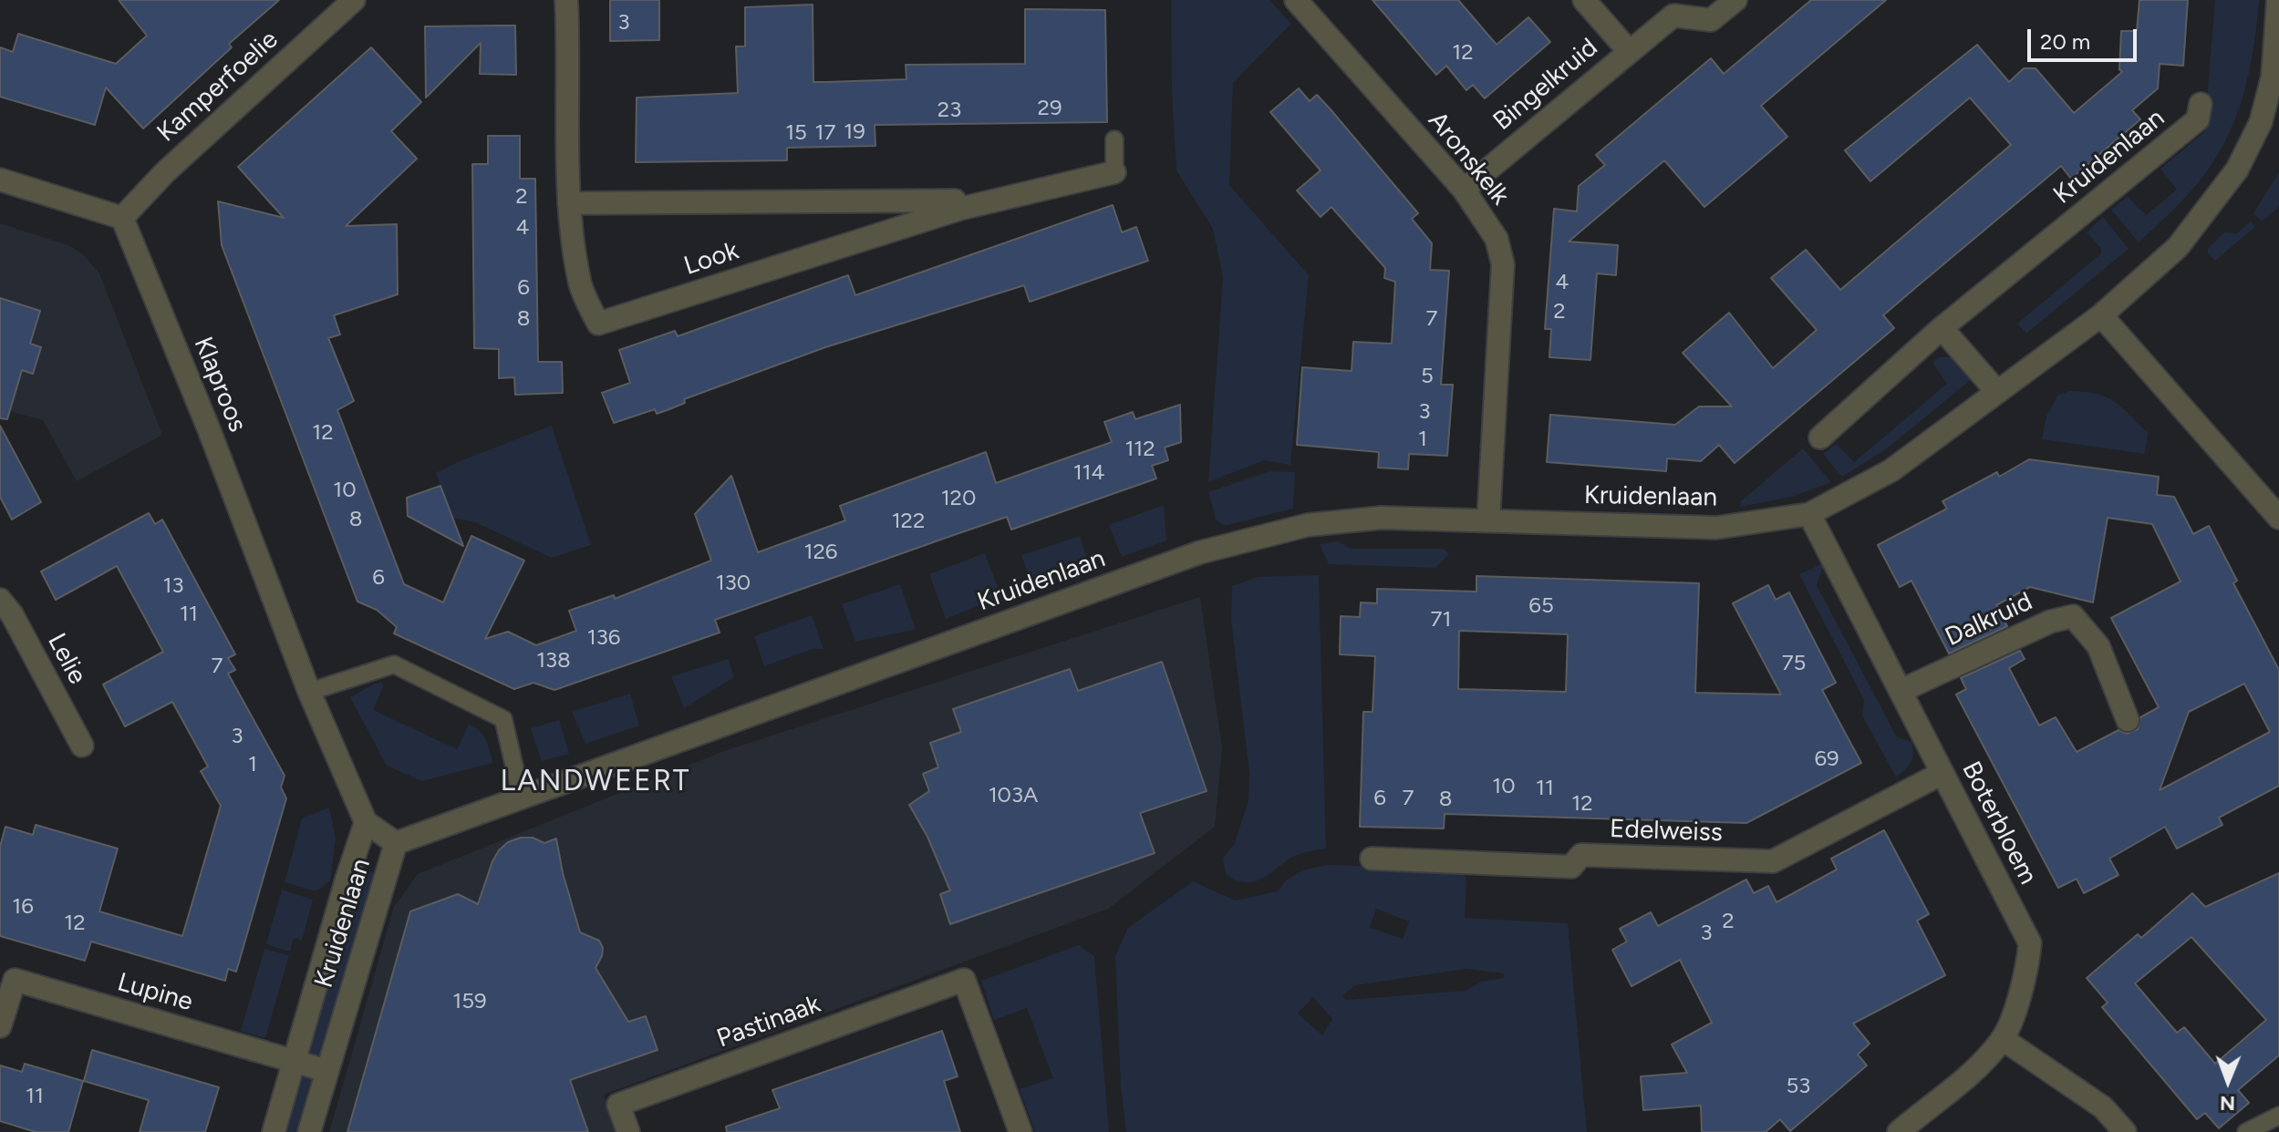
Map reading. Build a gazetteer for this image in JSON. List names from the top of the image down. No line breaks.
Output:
{"streets":{"street":["Bingelkruid","Kamperfoelie","Kruidenlaan","Aronskelk","Look","Klaproos","Dalkruid","Lelie","Boterbloem","Edelweiss","Lupine","Pastinaak"]},"crossings":[["Bingelkruid","Aronskelk"],["Kamperfoelie","Klaproos"],["Kruidenlaan","Aronskelk"],["Kruidenlaan","Klaproos"],["Kruidenlaan","Boterbloem"],["Kruidenlaan","Lupine"],["Dalkruid","Boterbloem"],["Boterbloem","Edelweiss"]],"districts":["LANDWEERT"],"house_numbers":["3","12","29","23","19","15","17","2","4","4","6","2","8","7","5","3","12","1","112","114","10","120","8","122","126","6","130","13","65","11","71","136","138","75","7","3","69","1","10","11","103A","6","7","8","12","16","2","12","3","159","53","11"],"scale_bar":"20 m","north":"bottom"}
